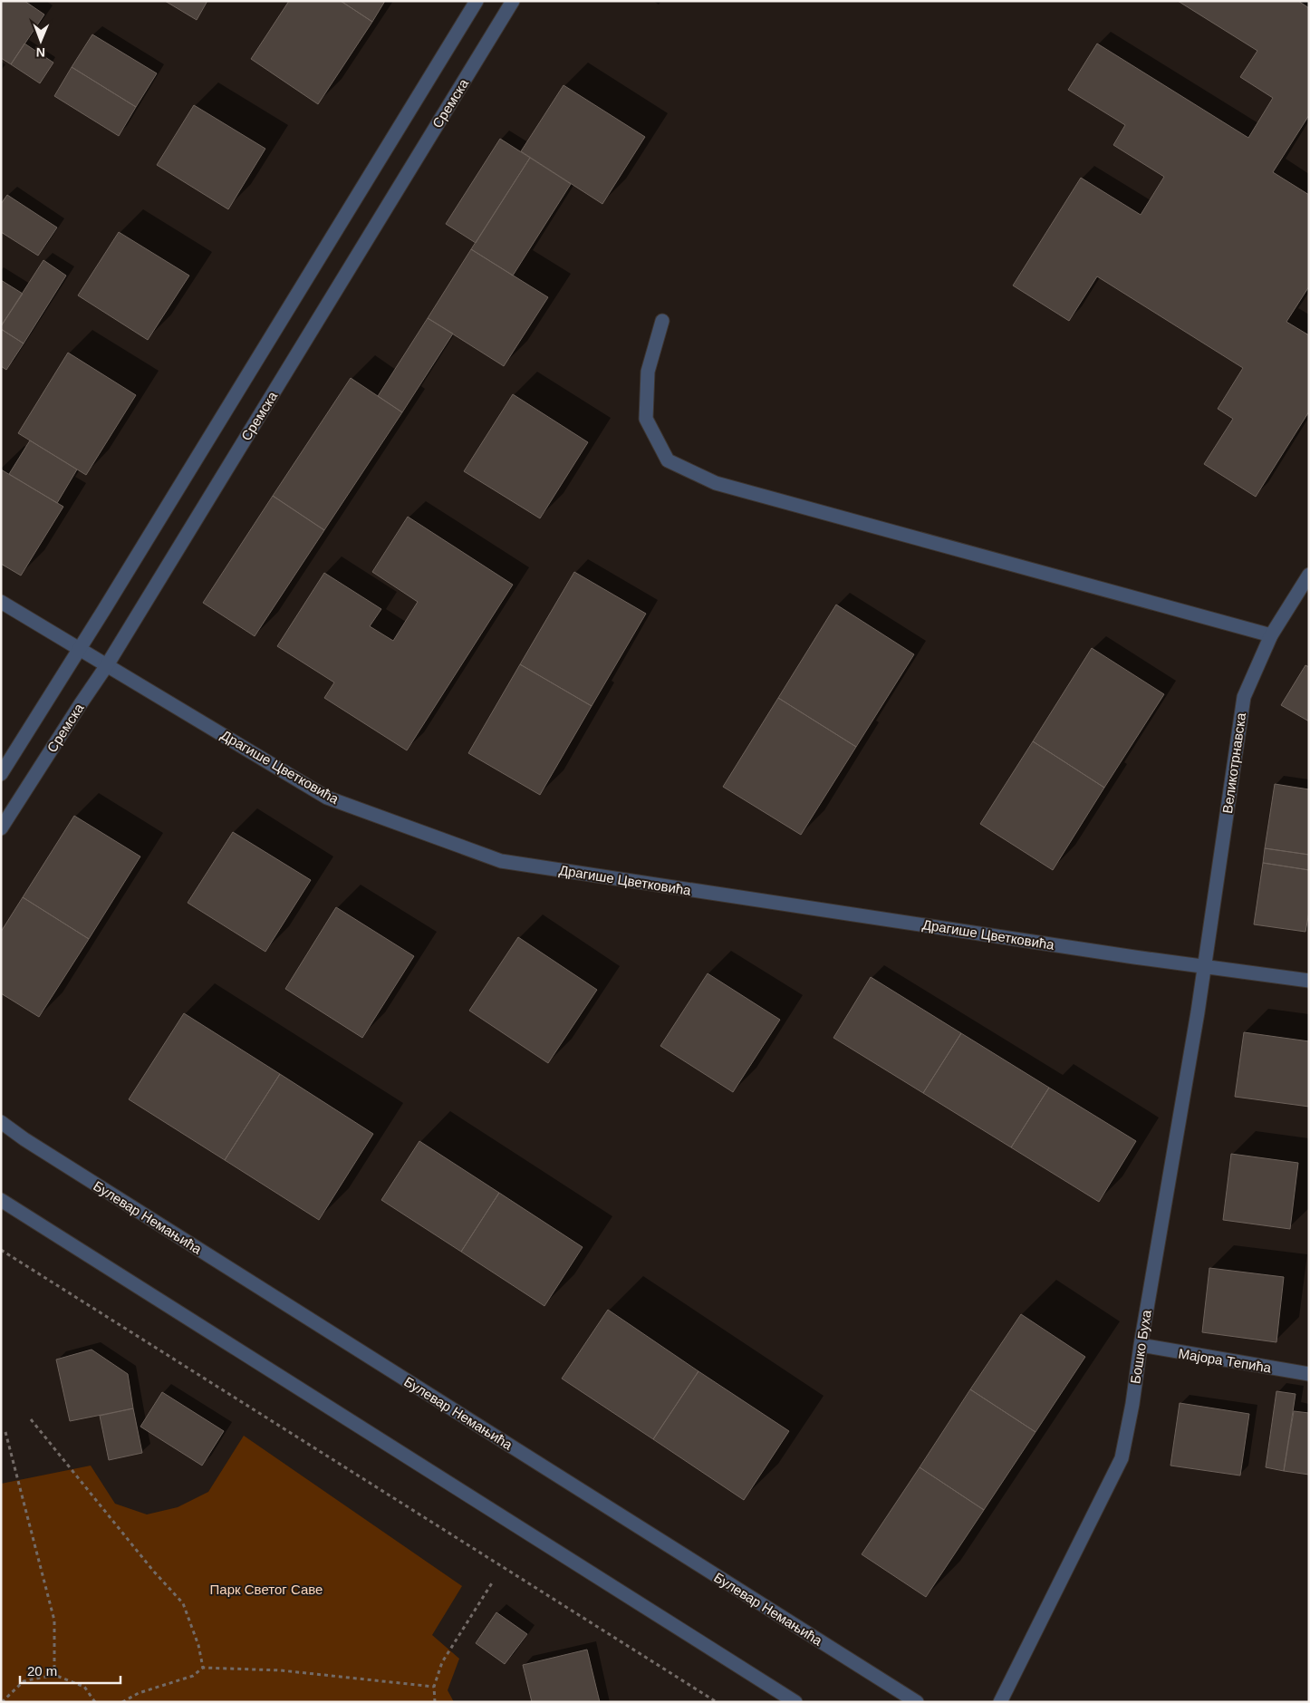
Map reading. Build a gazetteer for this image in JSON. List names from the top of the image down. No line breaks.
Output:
{"streets":{"street":["Сремска","Великотрнавска","Драгише Цветковића","Булевар Немањића","Бошко Буха","Мајора Тепића"]},"crossings":[["Сремска","Драгише Цветковића"],["Великотрнавска","Драгише Цветковића"],["Великотрнавска","Бошко Буха"],["Драгише Цветковића","Бошко Буха"],["Бошко Буха","Мајора Тепића"]],"parks":["Парк Светог Саве"],"scale_bar":"20 m","north":"bottom"}
